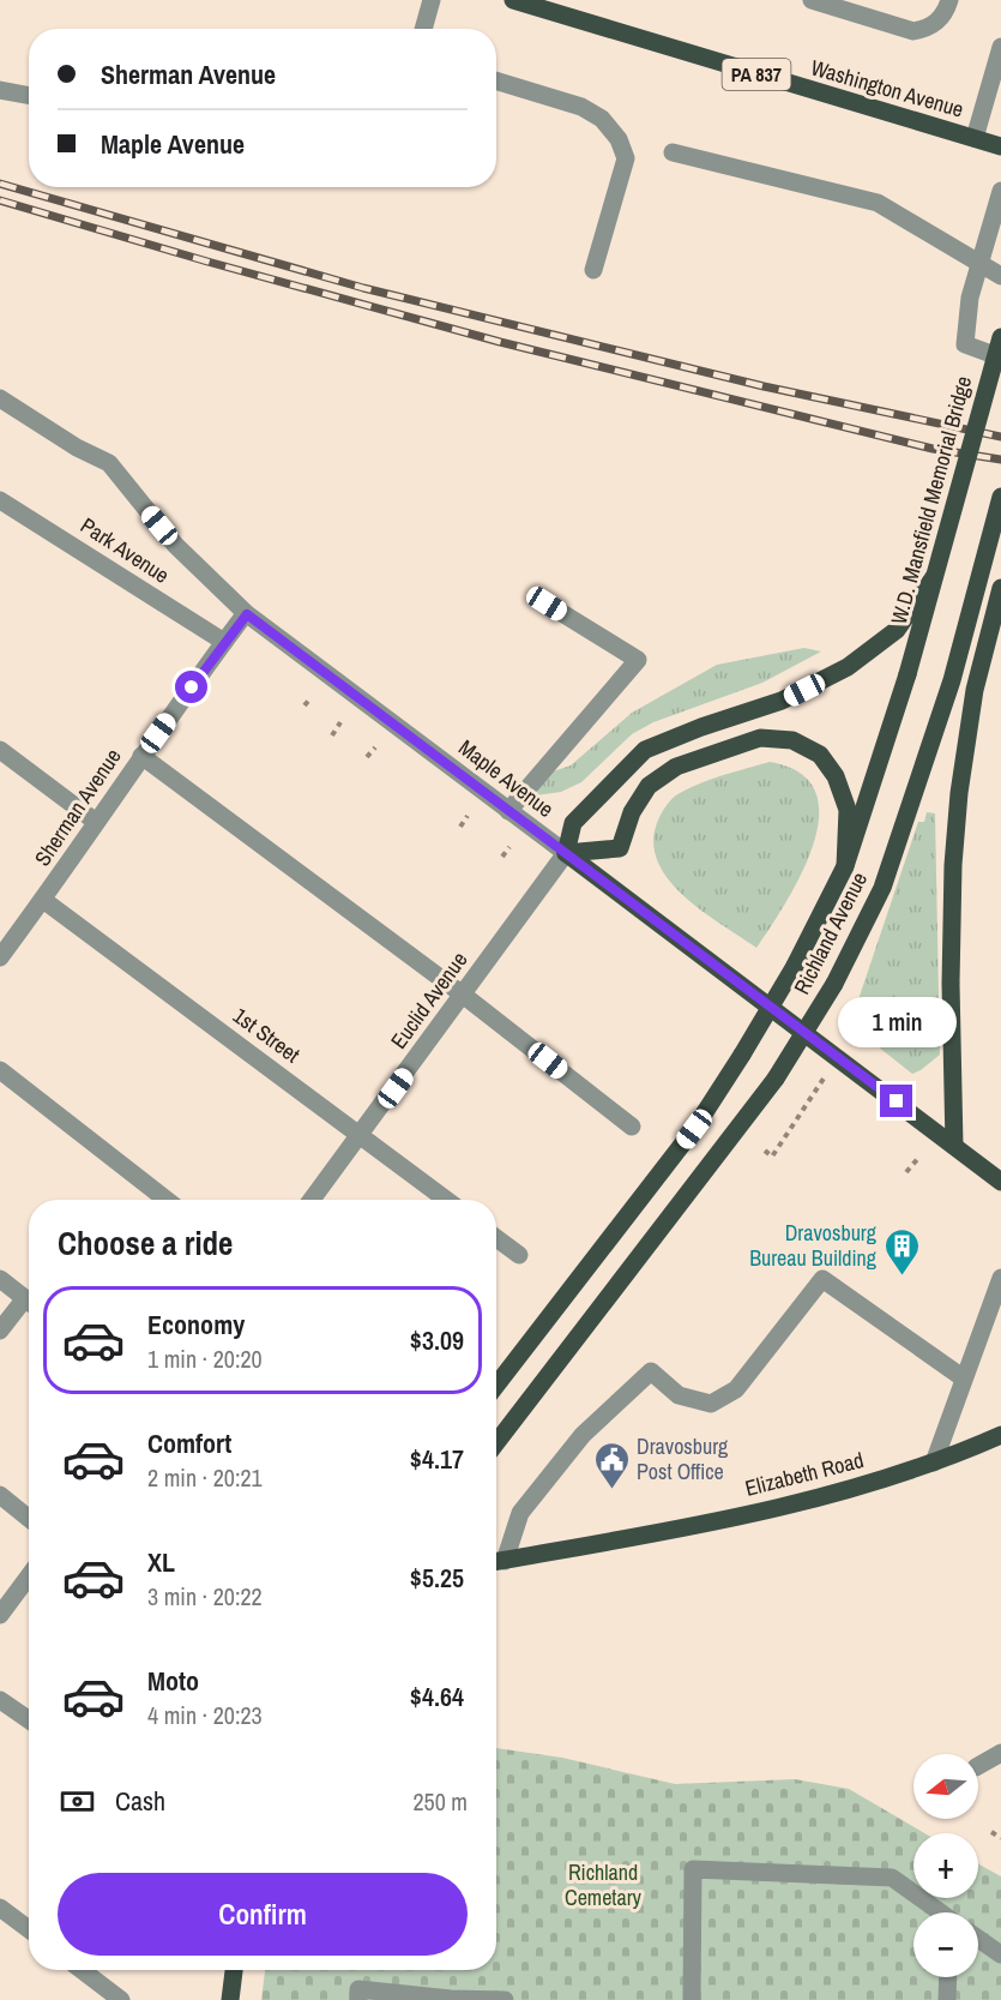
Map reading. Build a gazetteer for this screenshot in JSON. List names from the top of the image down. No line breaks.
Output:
{"streets":{"main road":["PA 837","Washington Avenue","W.D. Mansfield Memorial Bridge","Maple Avenue","Richland Avenue","Elizabeth Road"],"street":["Park Avenue","Sherman Avenue","Euclid Avenue","1st Street"]},"crossings":[["W.D. Mansfield Memorial Bridge","Richland Avenue"],["Park Avenue","Sherman Avenue"],["Maple Avenue","Sherman Avenue"],["Maple Avenue","Euclid Avenue"],["Sherman Avenue","1st Street"],["Euclid Avenue","1st Street"]],"parks":["Richland Cemetary"],"places":{"building":["Dravosburg Bureau Building"],"public building":["Dravosburg Post Office"]},"north":"left","page":{"banner":["Sherman Avenue","Maple Avenue"],"bubble":"1 min","heading":"Choose a ride","list":[{"name":"Economy","note":"1 min · 20:20","value":"$3.09"},{"name":"Comfort","note":"2 min · 20:21","value":"$4.17"},{"name":"XL","note":"3 min · 20:22","value":"$5.25"},{"name":"Moto","note":"4 min · 20:23","value":"$4.64"}],"map_buttons":["+","−"],"pay":["Cash","250 m"],"buttons":"Confirm"}}
